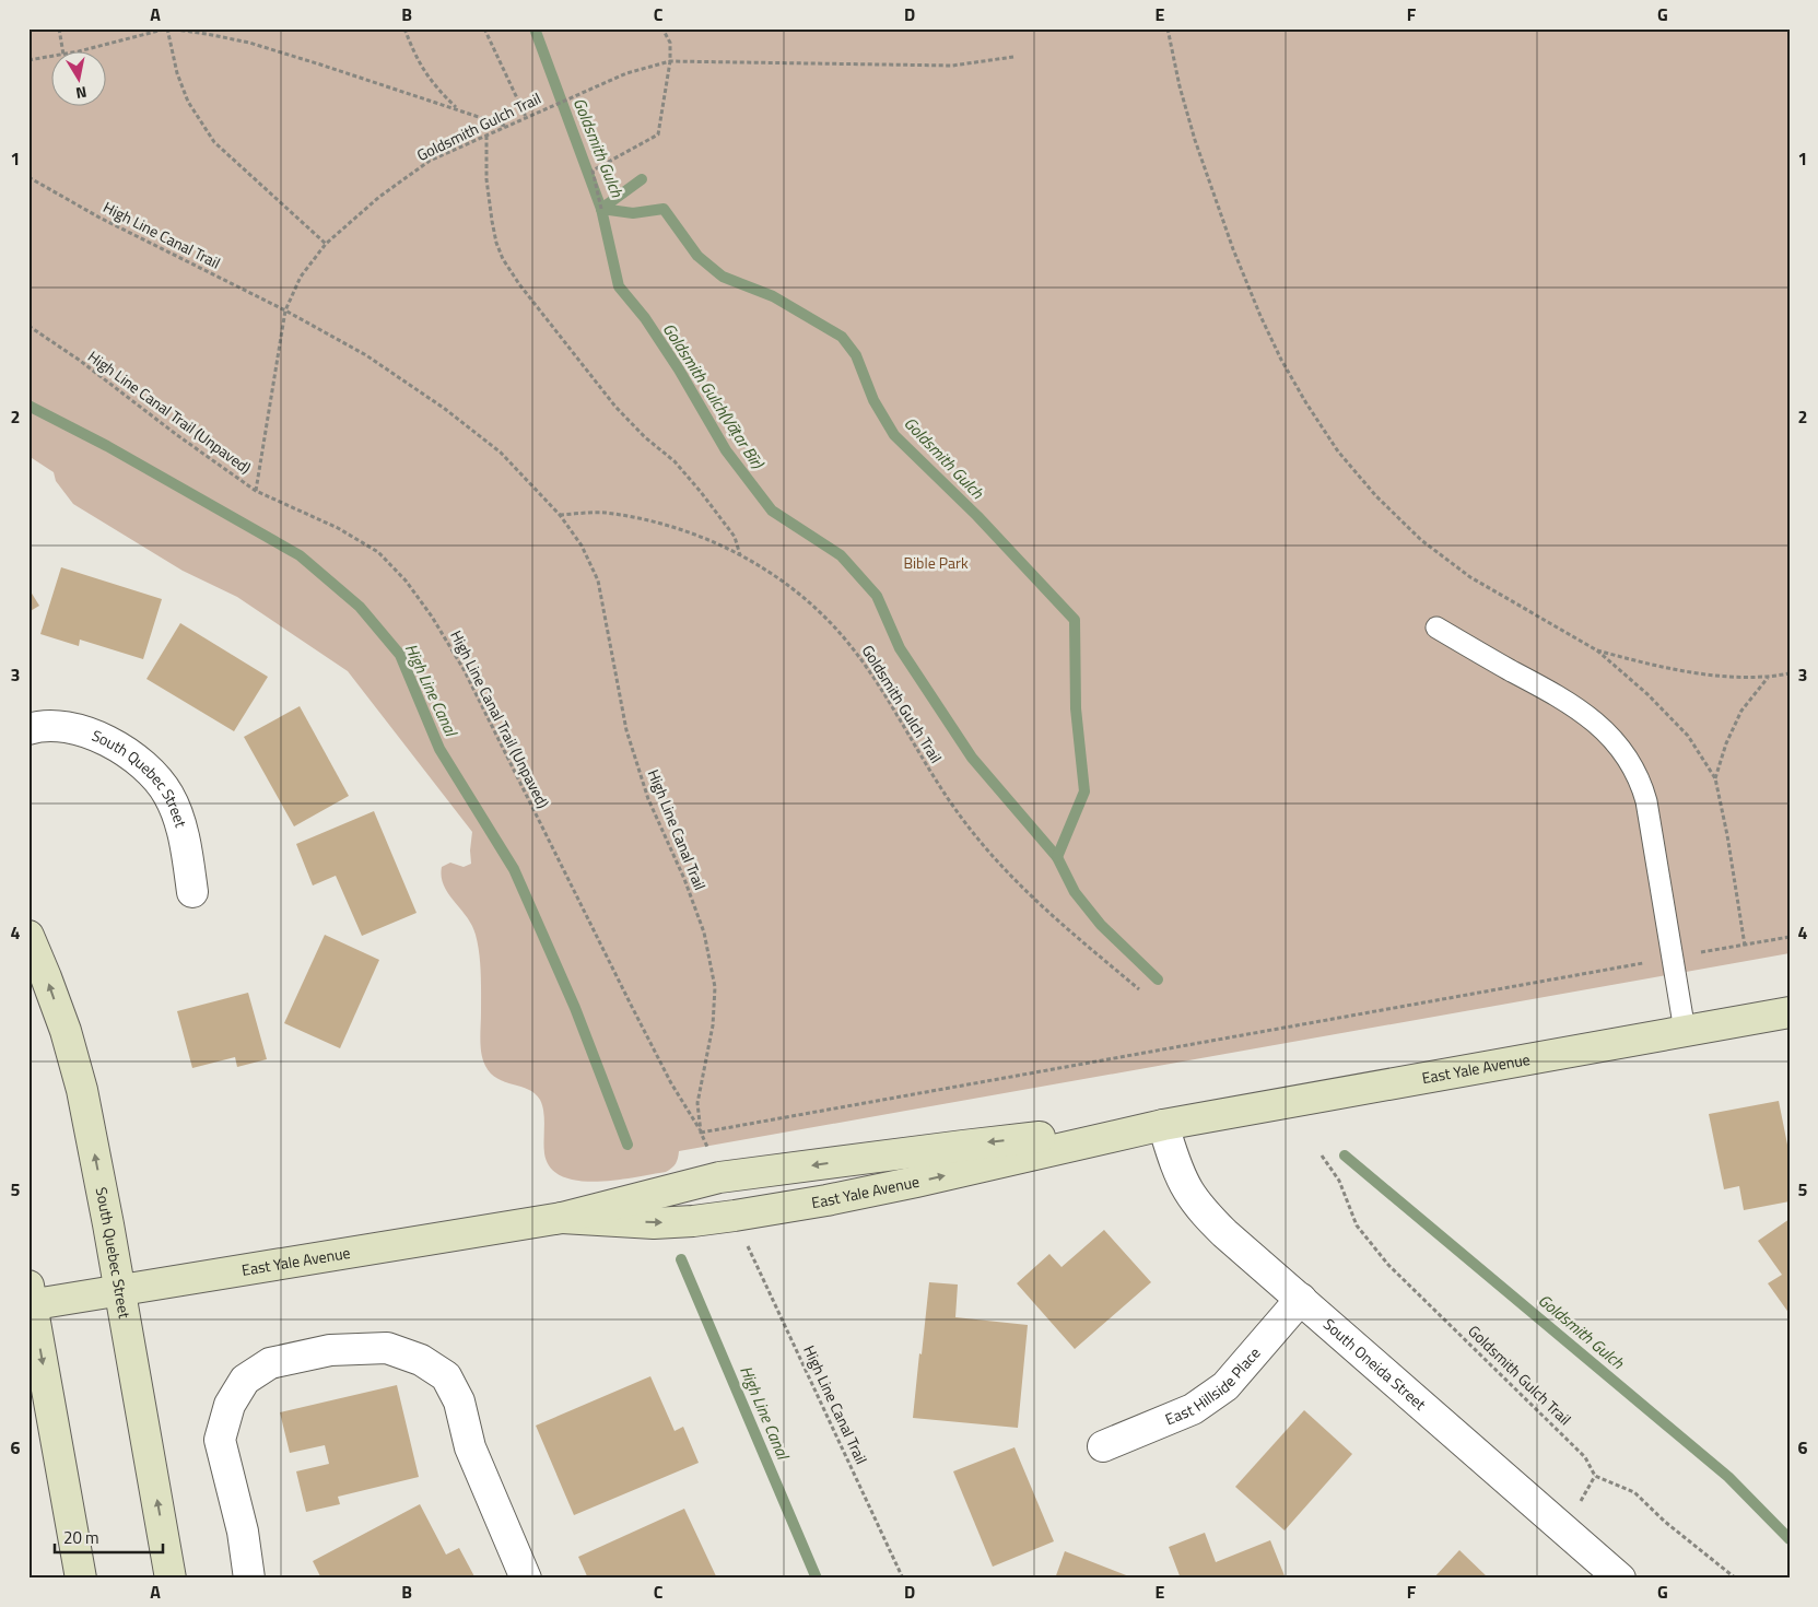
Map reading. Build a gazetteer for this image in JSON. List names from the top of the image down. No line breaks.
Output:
{"streets":{"main road":["South Quebec Street","East Yale Avenue"],"street":["South Oneida Street","East Hillside Place"],"path":["Goldsmith Gulch Trail","High Line Canal Trail","High Line Canal Trail (Unpaved)"]},"crossings":[["Goldsmith Gulch Trail","High Line Canal Trail"],["Goldsmith Gulch Trail","High Line Canal Trail (Unpaved)"],["High Line Canal Trail","High Line Canal Trail (Unpaved)"],["South Quebec Street","East Yale Avenue"],["East Yale Avenue","South Oneida Street"],["South Oneida Street","East Hillside Place"]],"one_way":["South Quebec Street"],"water":["Goldsmith Gulch","Goldsmith Gulch(Vāṭar Bīr)","High Line Canal"],"parks":["Bible Park"],"scale_bar":"20 m","north":"bottom","grid":{"columns":["A","B","C","D","E","F","G"],"rows":["1","2","3","4","5","6"]}}
